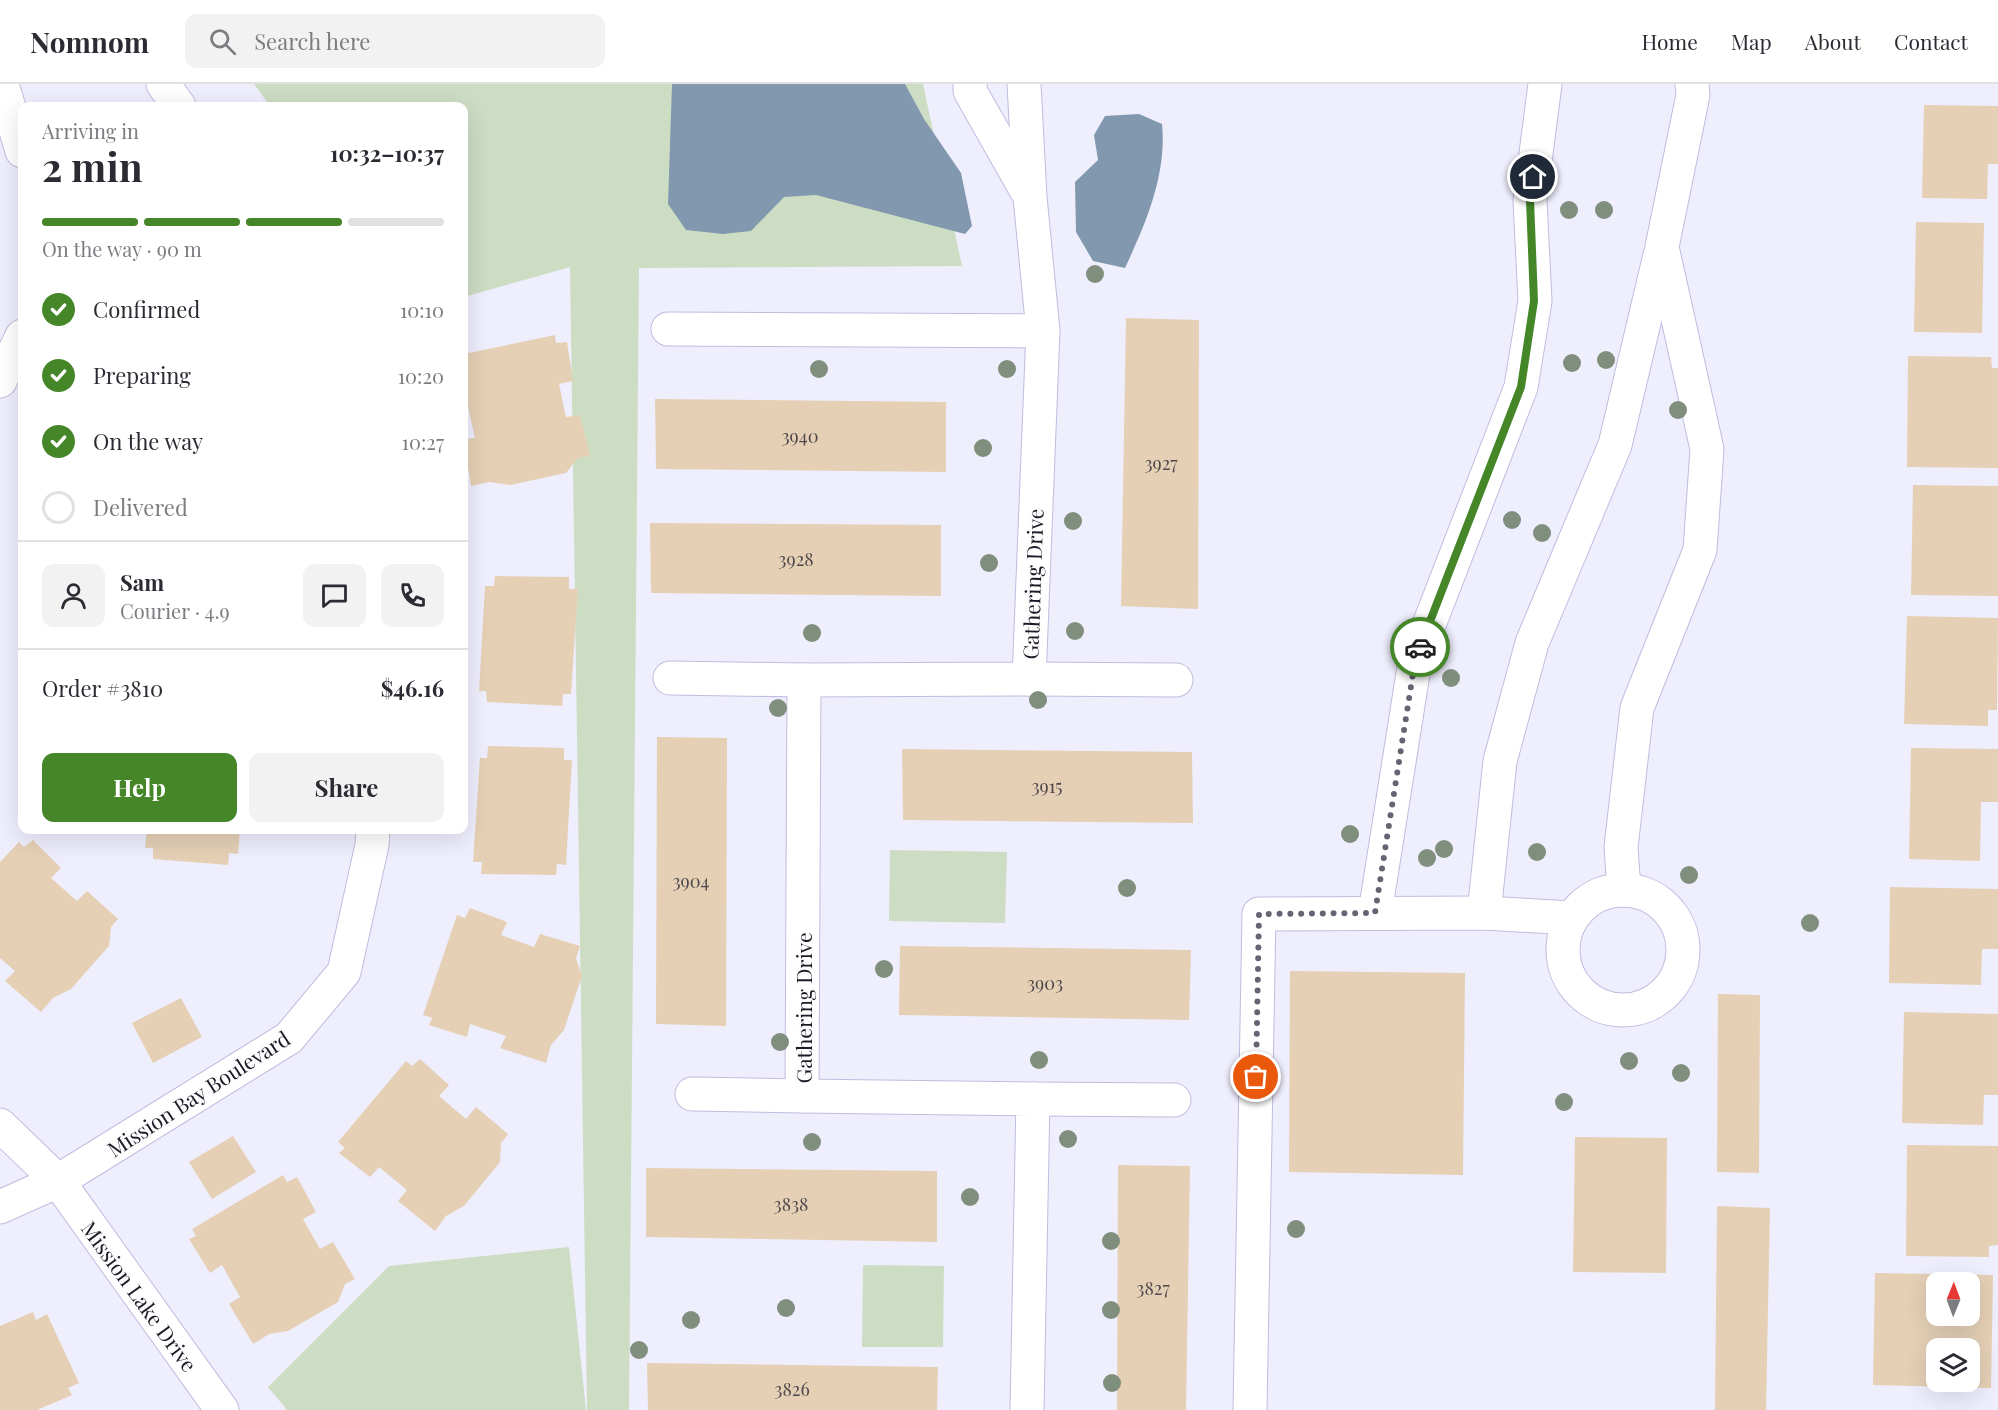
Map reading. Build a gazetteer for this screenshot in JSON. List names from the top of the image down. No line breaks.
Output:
{"streets":{"street":["Gathering Drive","Mission Bay Boulevard","Mission Lake Drive"]},"crossings":[["Mission Bay Boulevard","Mission Lake Drive"]],"house_numbers":["3940","3927","3928","3915","3904","3903","3838","3827","3826"],"north":"top","page":{"header":"Nomnom","search":"Search here","nav":["Home","Map","About","Contact"],"heading":["2 min","Arriving in","10:32–10:37"],"panel":["Sam","Courier · 4.9","Order #3810","$46.16"],"bar":"On the way · 90 m","list":[["Confirmed","10:10"],["Preparing","10:20"],["On the way","10:27"],"Delivered"],"buttons":["Help","Share"]}}
